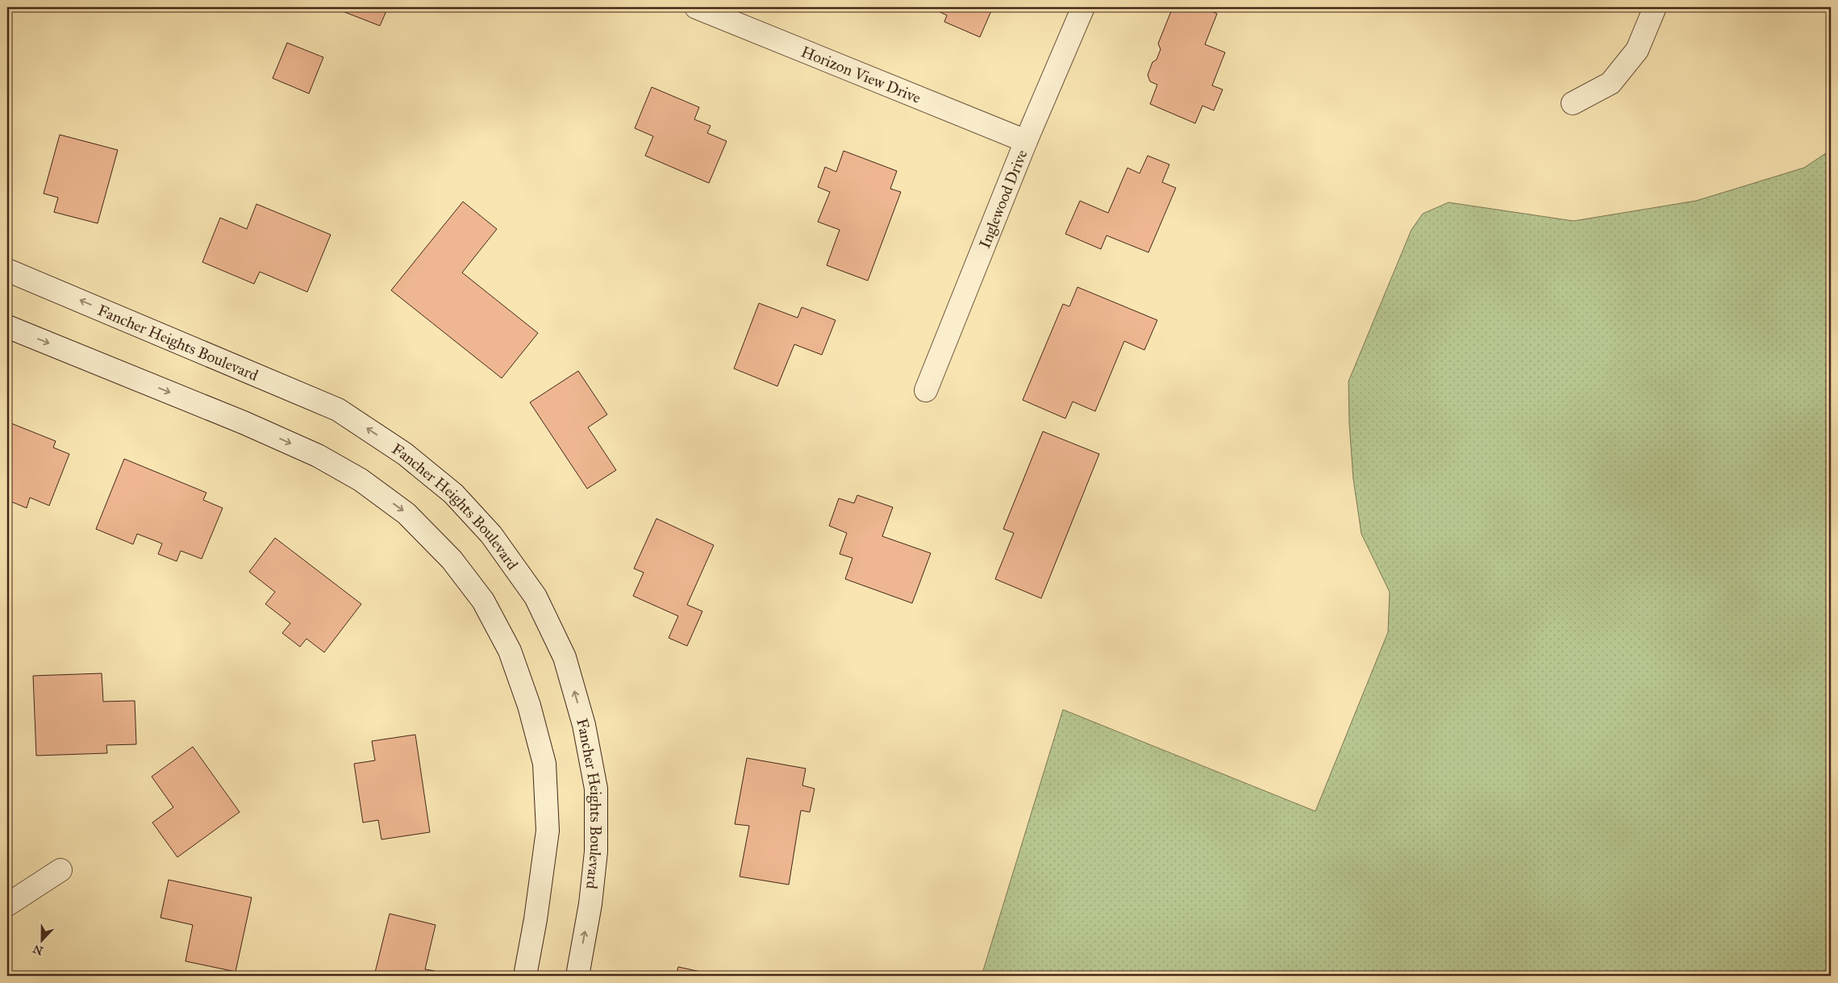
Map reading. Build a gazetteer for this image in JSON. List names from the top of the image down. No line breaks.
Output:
{"streets":{"street":["Horizon View Drive","Inglewood Drive","Fancher Heights Boulevard"]},"crossings":[["Horizon View Drive","Inglewood Drive"]],"one_way":["Fancher Heights Boulevard"],"north":"bottom"}
